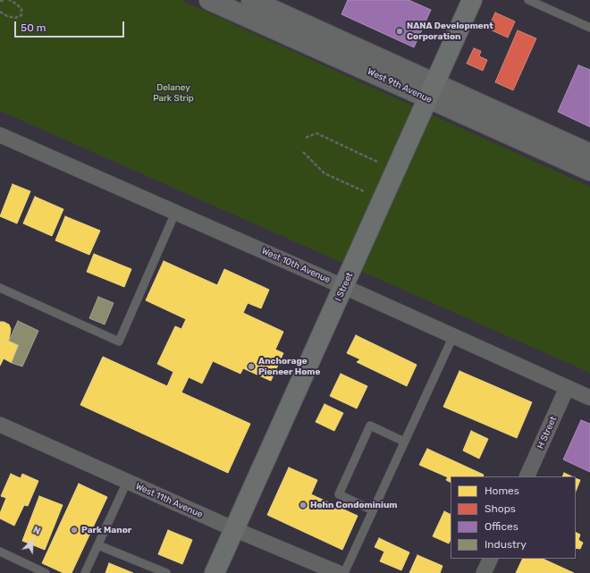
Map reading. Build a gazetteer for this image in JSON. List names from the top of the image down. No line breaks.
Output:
{"streets":{"main road":["I Street"],"street":["West 9th Avenue","West 10th Avenue","H Street","West 11th Avenue"]},"crossings":[["West 9th Avenue","I Street"],["West 10th Avenue","I Street"],["West 10th Avenue","H Street"],["I Street","West 11th Avenue"]],"parks":["Delaney Park Strip"],"places":["NANA Development Corporation","Anchorage Pioneer Home","Hohn Condominium","Park Manor"],"legend":["Homes","Shops","Offices","Industry"],"scale_bar":"50 m","north":"top right"}
